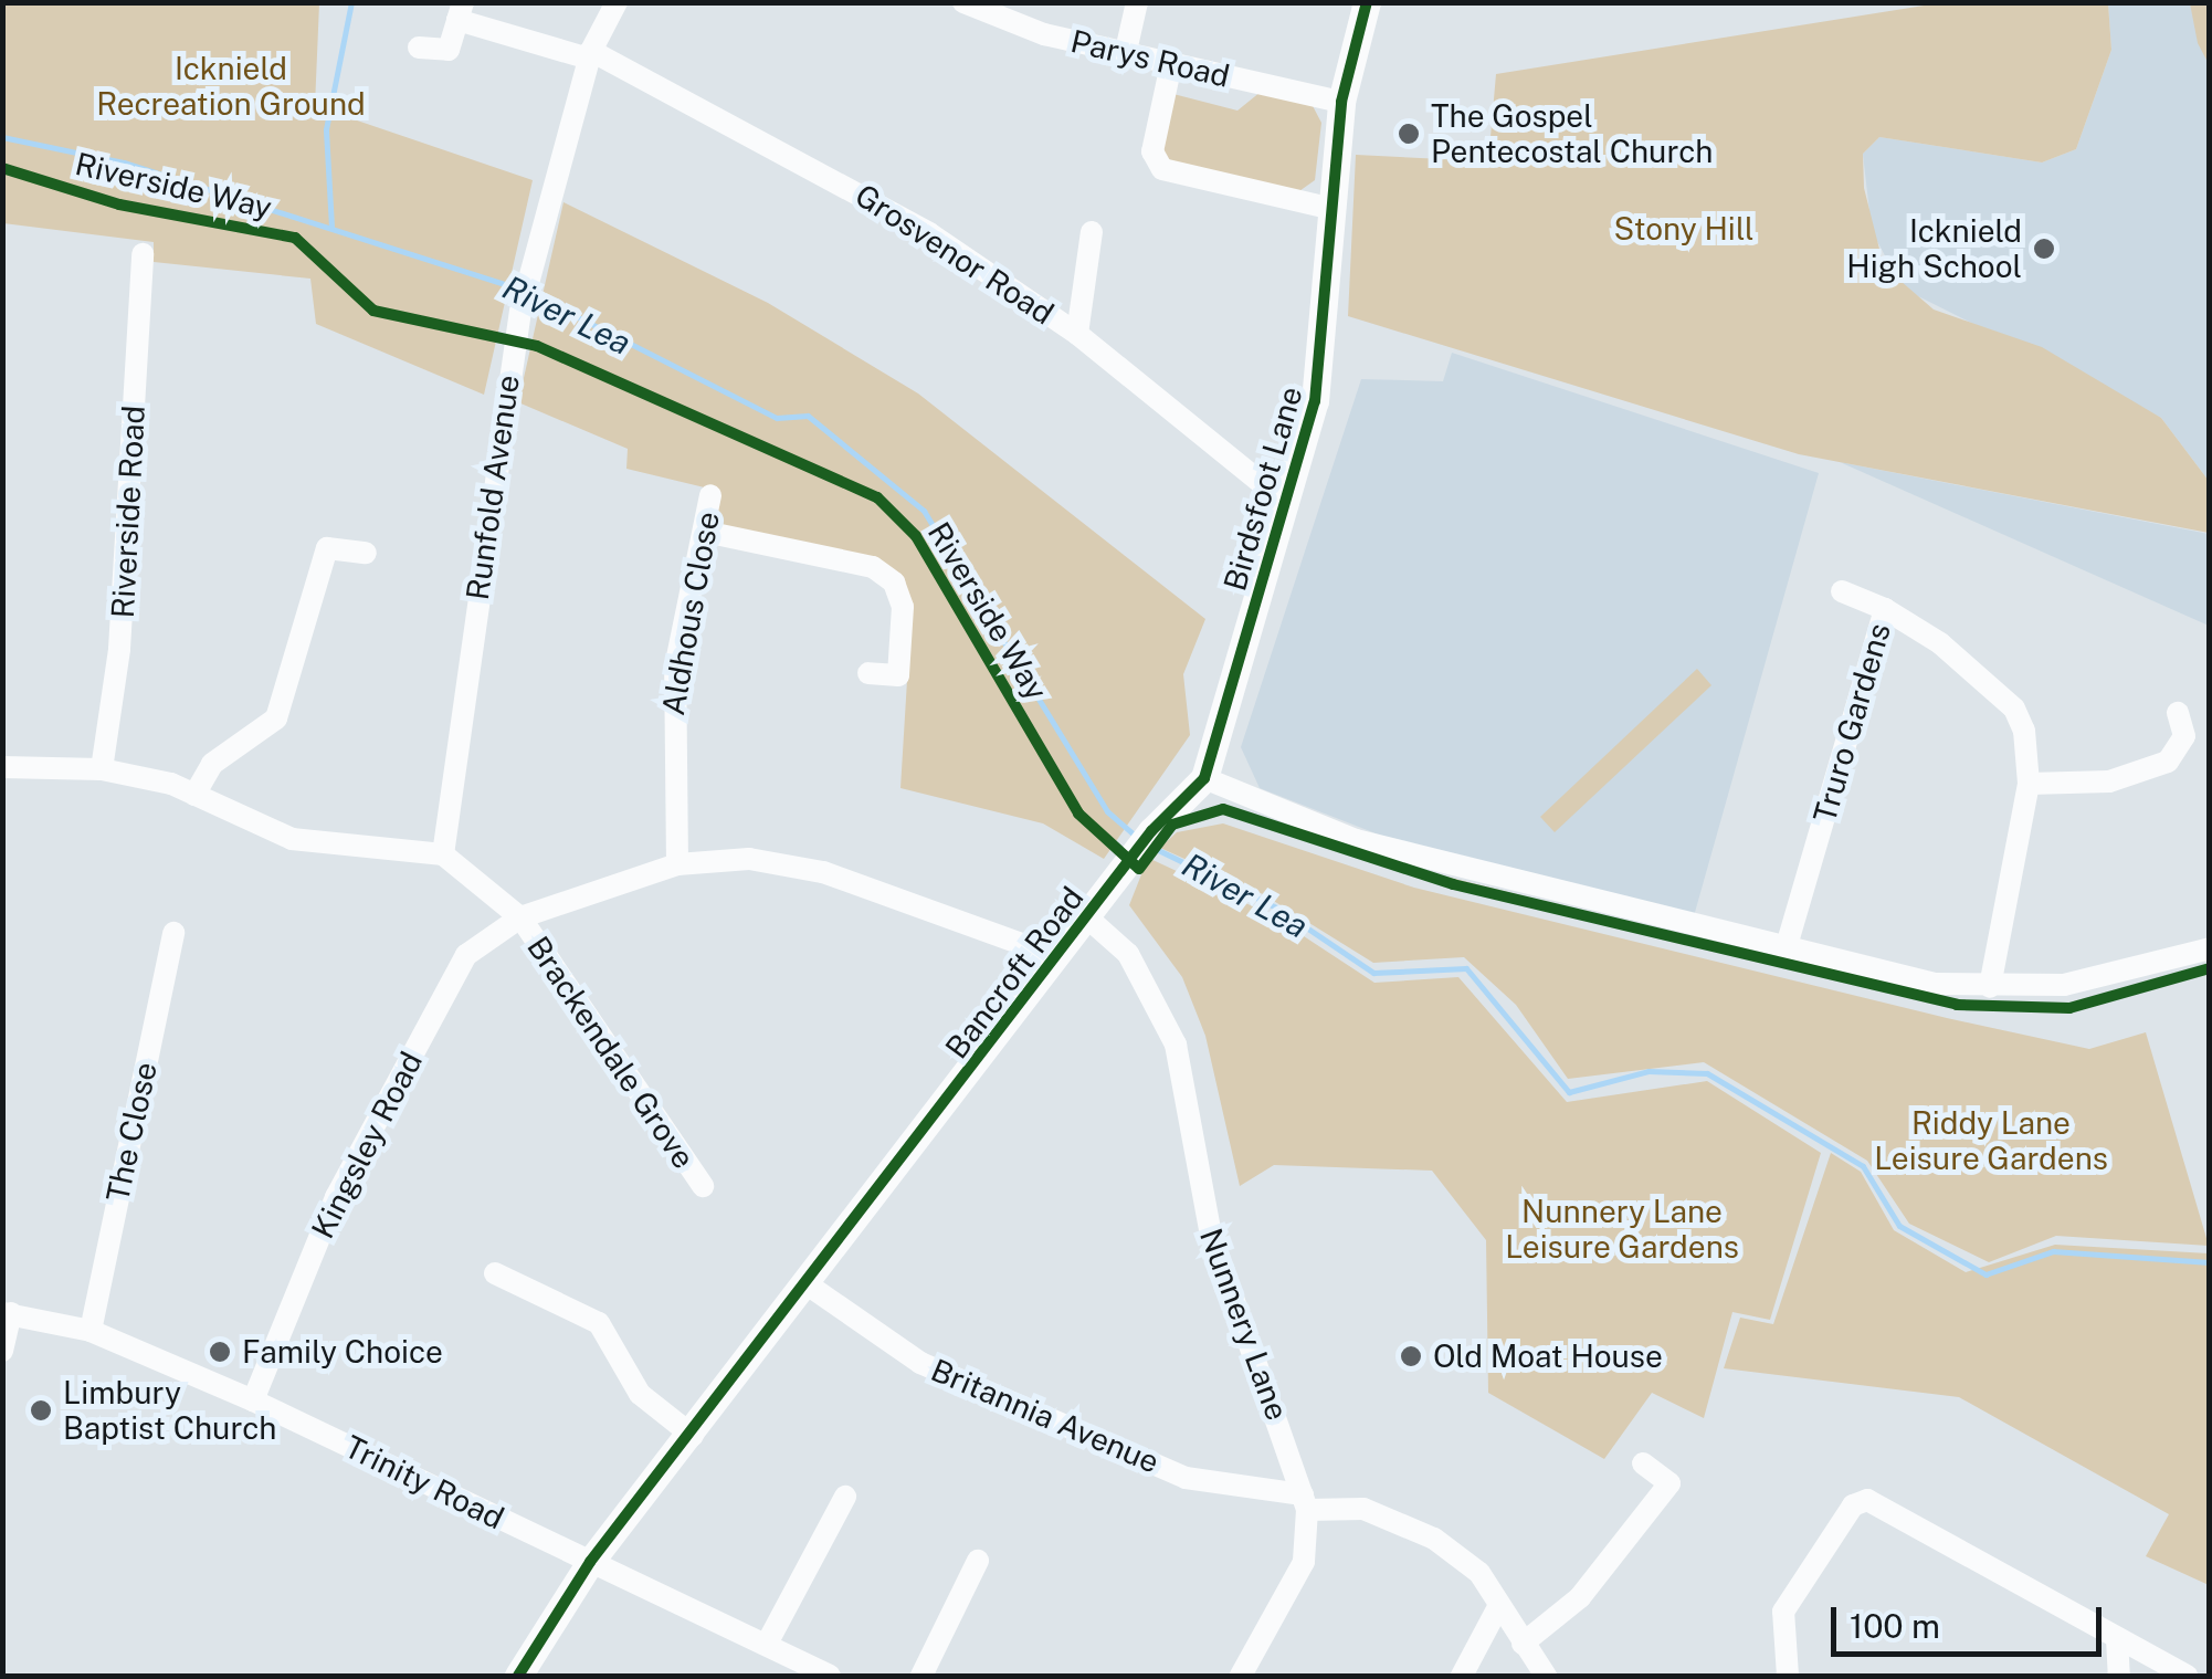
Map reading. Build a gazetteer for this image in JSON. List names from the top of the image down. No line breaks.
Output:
{"streets":{"street":["Parys Road","Grosvenor Road","Runfold Avenue","Birdsfoot Lane","Riverside Road","Aldhous Close","Truro Gardens","Bancroft Road","Brackendale Grove","The Close","Kingsley Road","Nunnery Lane","Britannia Avenue","Trinity Road"],"cycle path":["Riverside Way"]},"crossings":[["Parys Road","Birdsfoot Lane"],["Grosvenor Road","Runfold Avenue"],["Grosvenor Road","Birdsfoot Lane"],["Runfold Avenue","Brackendale Grove"],["Birdsfoot Lane","Bancroft Road"],["Aldhous Close","Kingsley Road"],["Bancroft Road","Kingsley Road"],["Bancroft Road","Nunnery Lane"],["Bancroft Road","Britannia Avenue"],["Bancroft Road","Trinity Road"],["Brackendale Grove","Kingsley Road"],["The Close","Trinity Road"],["Kingsley Road","Trinity Road"],["Nunnery Lane","Britannia Avenue"]],"water":["River Lea"],"parks":["Icknield Recreation Ground","Stony Hill","Riddy Lane Leisure Gardens","Nunnery Lane Leisure Gardens"],"places":["The Gospel Pentecostal Church","Icknield High School","Family Choice","Old Moat House","Limbury Baptist Church"],"scale_bar":"100 m"}
